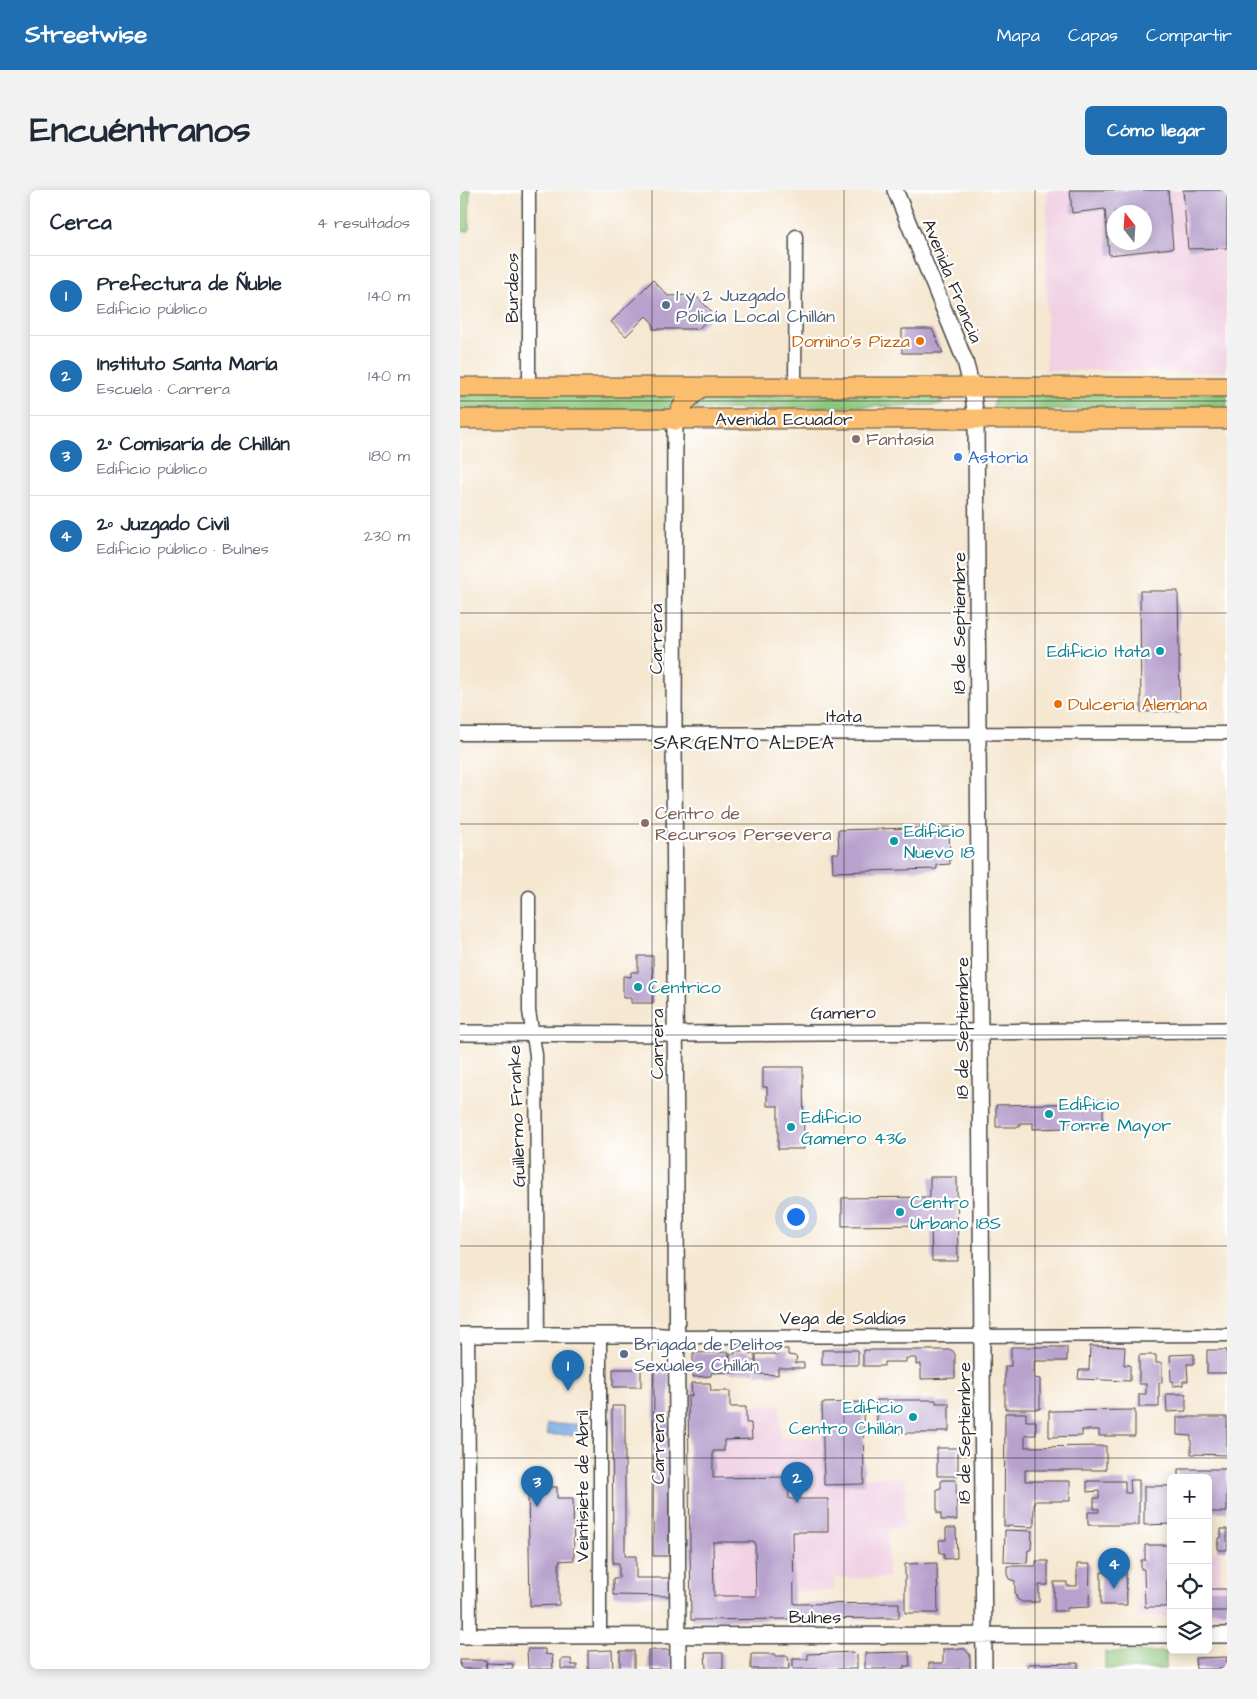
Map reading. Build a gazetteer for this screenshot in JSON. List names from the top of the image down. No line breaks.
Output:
{"streets":{"main road":["Avenida Ecuador"],"street":["Avenida Francia","Burdeos","18 de Septiembre","Carrera","Itata","Gamero","Guillermo Franke","Vega de Saldías","Veintisiete de Abril","Bulnes"]},"crossings":[["Avenida Francia","Avenida Ecuador"],["Avenida Francia","18 de Septiembre"],["Burdeos","Avenida Ecuador"],["Avenida Ecuador","18 de Septiembre"],["Avenida Ecuador","Carrera"],["18 de Septiembre","Itata"],["18 de Septiembre","Gamero"],["18 de Septiembre","Vega de Saldías"],["18 de Septiembre","Bulnes"],["Carrera","Itata"],["Carrera","Gamero"],["Carrera","Vega de Saldías"],["Carrera","Bulnes"],["Gamero","Guillermo Franke"],["Guillermo Franke","Vega de Saldías"],["Vega de Saldías","Veintisiete de Abril"],["Veintisiete de Abril","Bulnes"]],"districts":["SARGENTO ALDEA"],"places":["1 y 2 Juzgado Policía Local Chillán","Domino's Pizza","Fantasía","Astoria","Edificio Itata","Dulceria Alemana","Centro de Recursos Persevera","Edificio Nuevo 18","Centrico","Edificio Torre Mayor","Edificio Gamero 436","Centro Urbano 18S","Brigada de Delitos Sexuales Chillán","Edificio Centro Chillán"],"north":"top","page":{"header":"Streetwise","nav":["Mapa","Capas","Compartir"],"title":"Encuéntranos","buttons":"Cómo llegar","heading":["Cerca","4 resultados"],"list":[{"mark":"1","name":"Prefectura de Ñuble","note":"Edificio público","value":"140 m"},{"mark":"2","name":"Instituto Santa María","note":"Escuela · Carrera","value":"140 m"},{"mark":"3","name":"2° Comisaría de Chillán","note":"Edificio público","value":"180 m"},{"mark":"4","name":"2º Juzgado Civil","note":"Edificio público · Bulnes","value":"230 m"}],"pins":["1","2","3","4"],"map_buttons":["+","−"]}}
